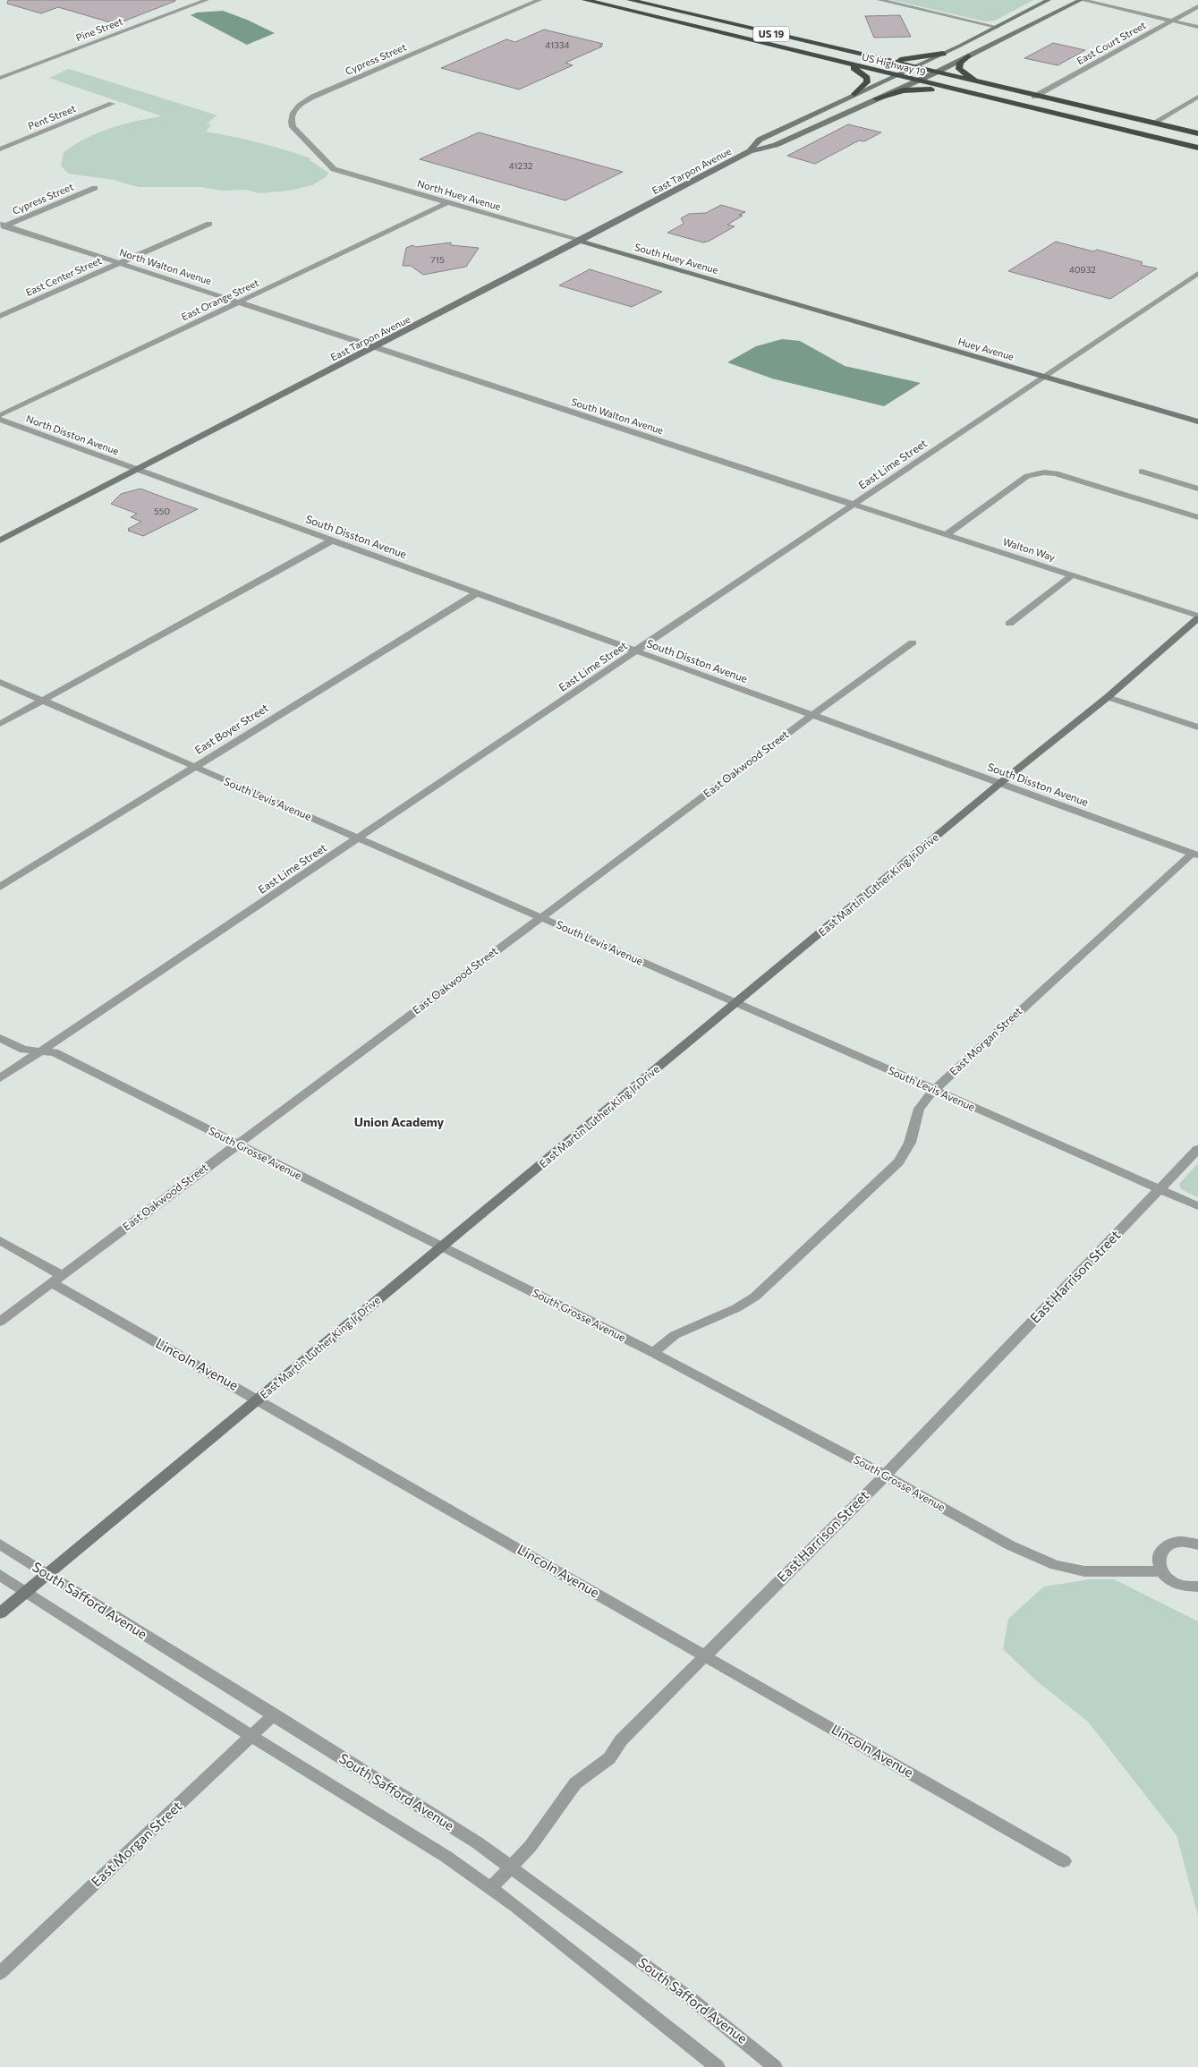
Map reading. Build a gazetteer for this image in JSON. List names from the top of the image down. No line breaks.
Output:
{"streets":{"highway":["US 19","US Highway 19"],"main road":["East Tarpon Avenue","South Huey Avenue","Huey Avenue","East Martin Luther King Jr Drive"],"street":["Pine Street","East Court Street","Cypress Street","Pent Street","North Huey Avenue","North Walton Avenue","East Center Street","East Orange Street","South Walton Avenue","North Disston Avenue","East Lime Street","South Disston Avenue","Walton Way","East Boyer Street","East Oakwood Street","South Levis Avenue","East Morgan Street","South Grosse Avenue","East Harrison Street","Lincoln Avenue","South Safford Avenue"]},"crossings":[["East Court Street","US Highway 19"],["Cypress Street","North Huey Avenue"],["Cypress Street","North Walton Avenue"],["US Highway 19","East Tarpon Avenue"],["East Tarpon Avenue","North Huey Avenue"],["East Tarpon Avenue","South Huey Avenue"],["East Tarpon Avenue","North Walton Avenue"],["East Tarpon Avenue","South Walton Avenue"],["East Tarpon Avenue","North Disston Avenue"],["East Tarpon Avenue","South Disston Avenue"],["North Huey Avenue","South Huey Avenue"],["North Huey Avenue","East Orange Street"],["South Huey Avenue","Huey Avenue"],["North Walton Avenue","East Center Street"],["North Walton Avenue","East Orange Street"],["North Walton Avenue","South Walton Avenue"],["Huey Avenue","East Lime Street"],["South Walton Avenue","East Lime Street"],["South Walton Avenue","Walton Way"],["North Disston Avenue","South Disston Avenue"],["East Lime Street","South Disston Avenue"],["East Lime Street","Walton Way"],["East Lime Street","South Levis Avenue"],["East Lime Street","South Grosse Avenue"],["South Disston Avenue","East Boyer Street"],["South Disston Avenue","East Oakwood Street"],["South Disston Avenue","East Martin Luther King Jr Drive"],["South Disston Avenue","East Morgan Street"],["Walton Way","East Martin Luther King Jr Drive"],["East Boyer Street","South Levis Avenue"],["East Oakwood Street","South Levis Avenue"],["East Oakwood Street","South Grosse Avenue"],["East Oakwood Street","Lincoln Avenue"],["South Levis Avenue","East Martin Luther King Jr Drive"],["South Levis Avenue","East Morgan Street"],["South Levis Avenue","East Harrison Street"],["East Martin Luther King Jr Drive","South Grosse Avenue"],["East Martin Luther King Jr Drive","Lincoln Avenue"],["East Martin Luther King Jr Drive","South Safford Avenue"],["East Morgan Street","South Grosse Avenue"],["East Morgan Street","South Safford Avenue"],["South Grosse Avenue","East Harrison Street"],["East Harrison Street","Lincoln Avenue"],["East Harrison Street","South Safford Avenue"]],"districts":["Union Academy"],"house_numbers":["41334","41232","715","40932","550"]}
